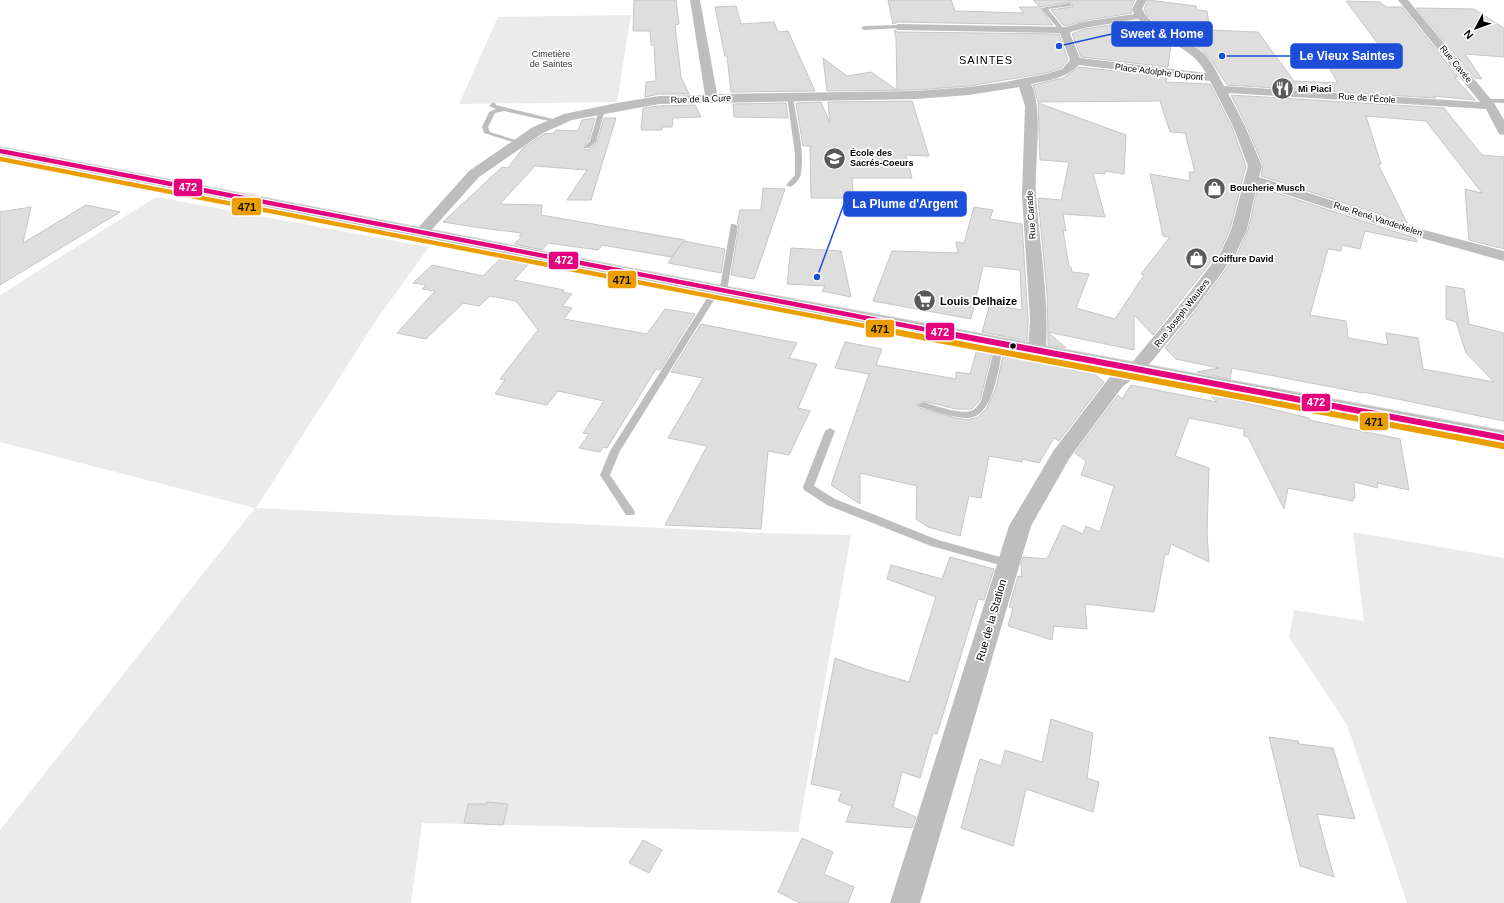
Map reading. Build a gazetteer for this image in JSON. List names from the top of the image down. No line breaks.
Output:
{"streets":{"street":["Rue Cavée","Place Adolphe Dupont","Rue de l'École","Rue de la Cure","Rue Carade","Rue René Vanderkelen","Rue Joseph Wauters","Rue de la Station"]},"crossings":[["Rue Cavée","Rue de l'École"],["Place Adolphe Dupont","Rue de l'École"],["Place Adolphe Dupont","Rue Joseph Wauters"],["Rue de l'École","Rue Joseph Wauters"],["Rue de la Cure","Rue Carade"],["Rue René Vanderkelen","Rue Joseph Wauters"],["Rue Joseph Wauters","Rue de la Station"]],"districts":["SAINTES"],"parks":["Cimetière de Saintes"],"places":{"other":["Sweet & Home","Le Vieux Saintes","La Plume d'Argent"],"restaurant":["Mi Piaci"],"school or university":["École des Sacrés-Coeurs"],"shop":["Boucherie Musch","Coiffure David"],"supermarket":["Louis Delhaize"]},"lines":["transit line 472","transit line 471"],"north":"bottom left"}
